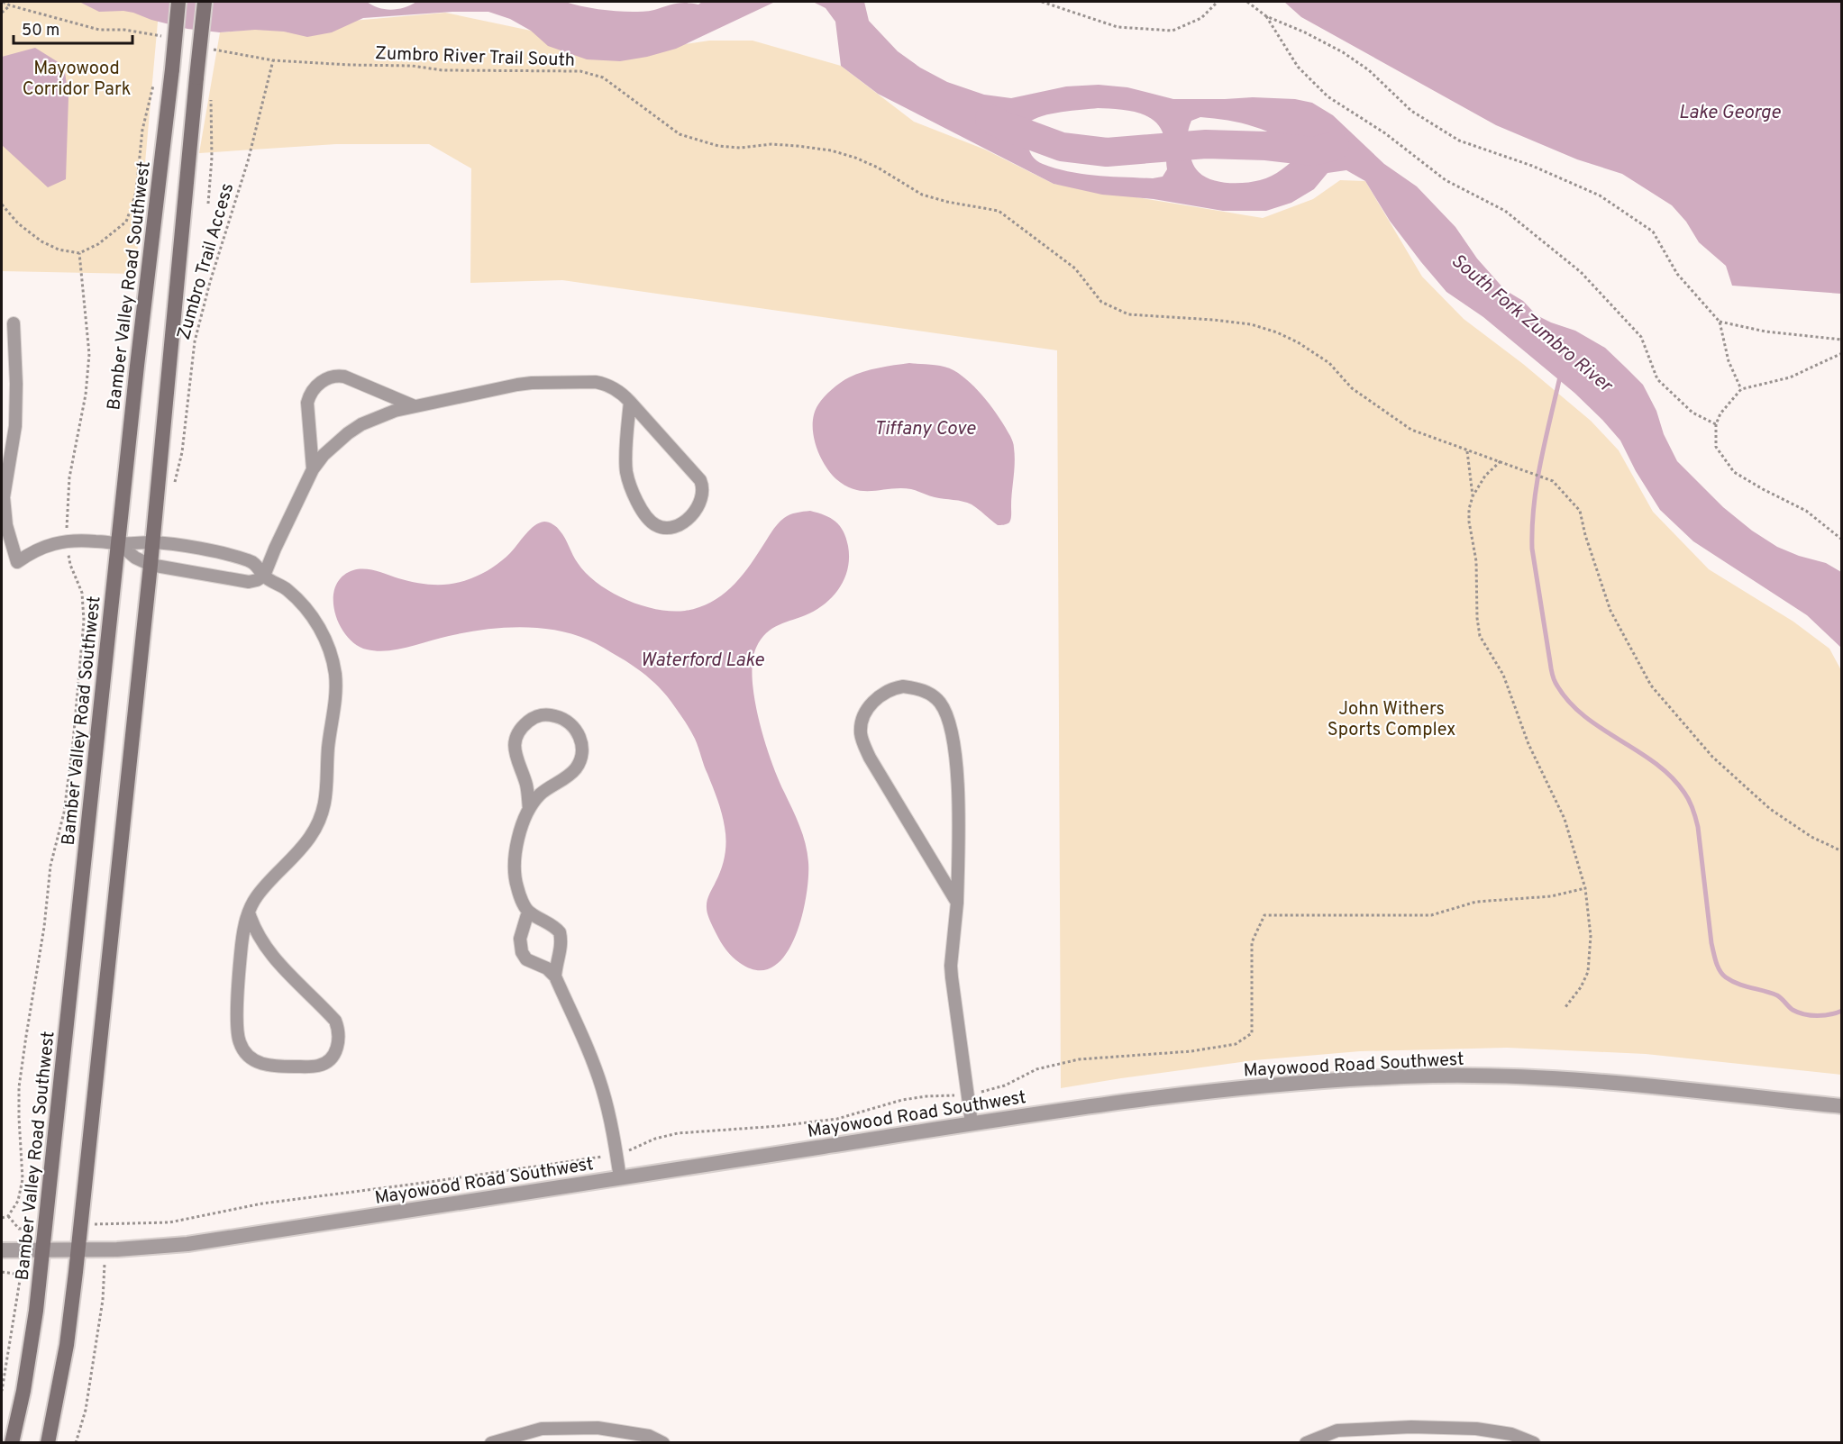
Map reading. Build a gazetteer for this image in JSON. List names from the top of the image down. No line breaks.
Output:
{"streets":{"main road":["Bamber Valley Road Southwest"],"street":["Mayowood Road Southwest"],"path":["Zumbro River Trail South","Zumbro Trail Access"]},"crossings":[["Zumbro River Trail South","Zumbro Trail Access"],["Bamber Valley Road Southwest","Mayowood Road Southwest"]],"water":["Lake George","South Fork Zumbro River","Tiffany Cove","Waterford Lake"],"parks":["Mayowood Corridor Park","John Withers Sports Complex"],"scale_bar":"50 m"}
